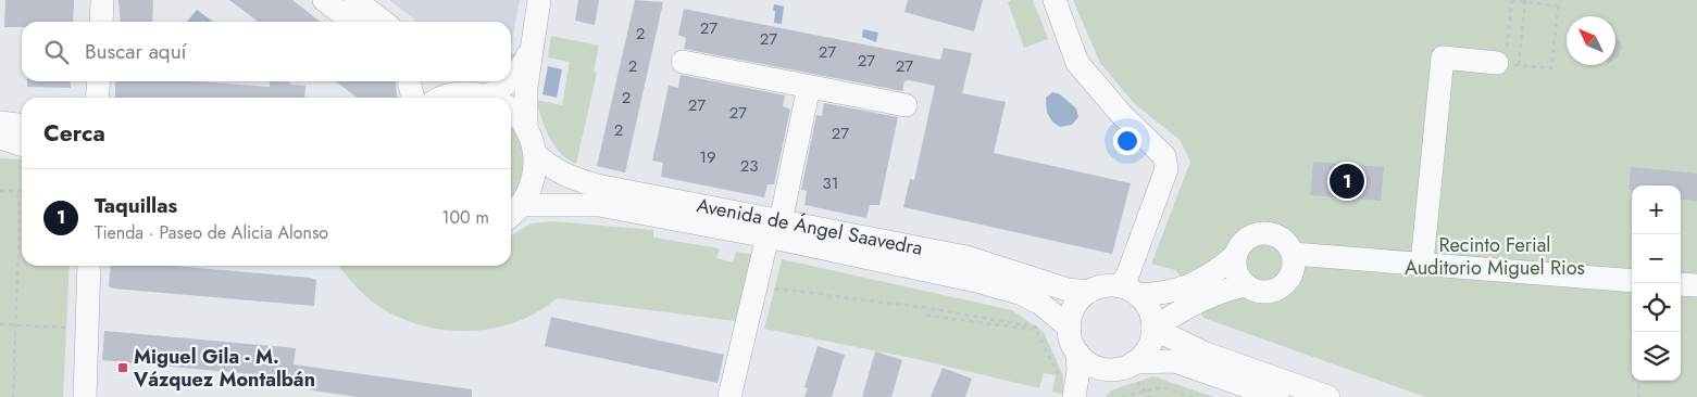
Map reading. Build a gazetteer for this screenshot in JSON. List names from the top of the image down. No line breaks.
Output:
{"streets":{"street":["Avenida de Ángel Saavedra"]},"parks":["Recinto Ferial Auditorio Miguel Rios"],"places":{"transit":["Miguel Gila - M. Vázquez Montalbán"]},"house_numbers":["27","2","27","27","27","2","27","2","27","27","2","27","19","23","31"],"north":"top left","page":{"search":"Buscar aquí","heading":"Cerca","pins":"1","list":[{"mark":"1","name":"Taquillas","note":"Tienda · Paseo de Alicia Alonso","value":"100 m"}],"map_buttons":["+","−"]}}
